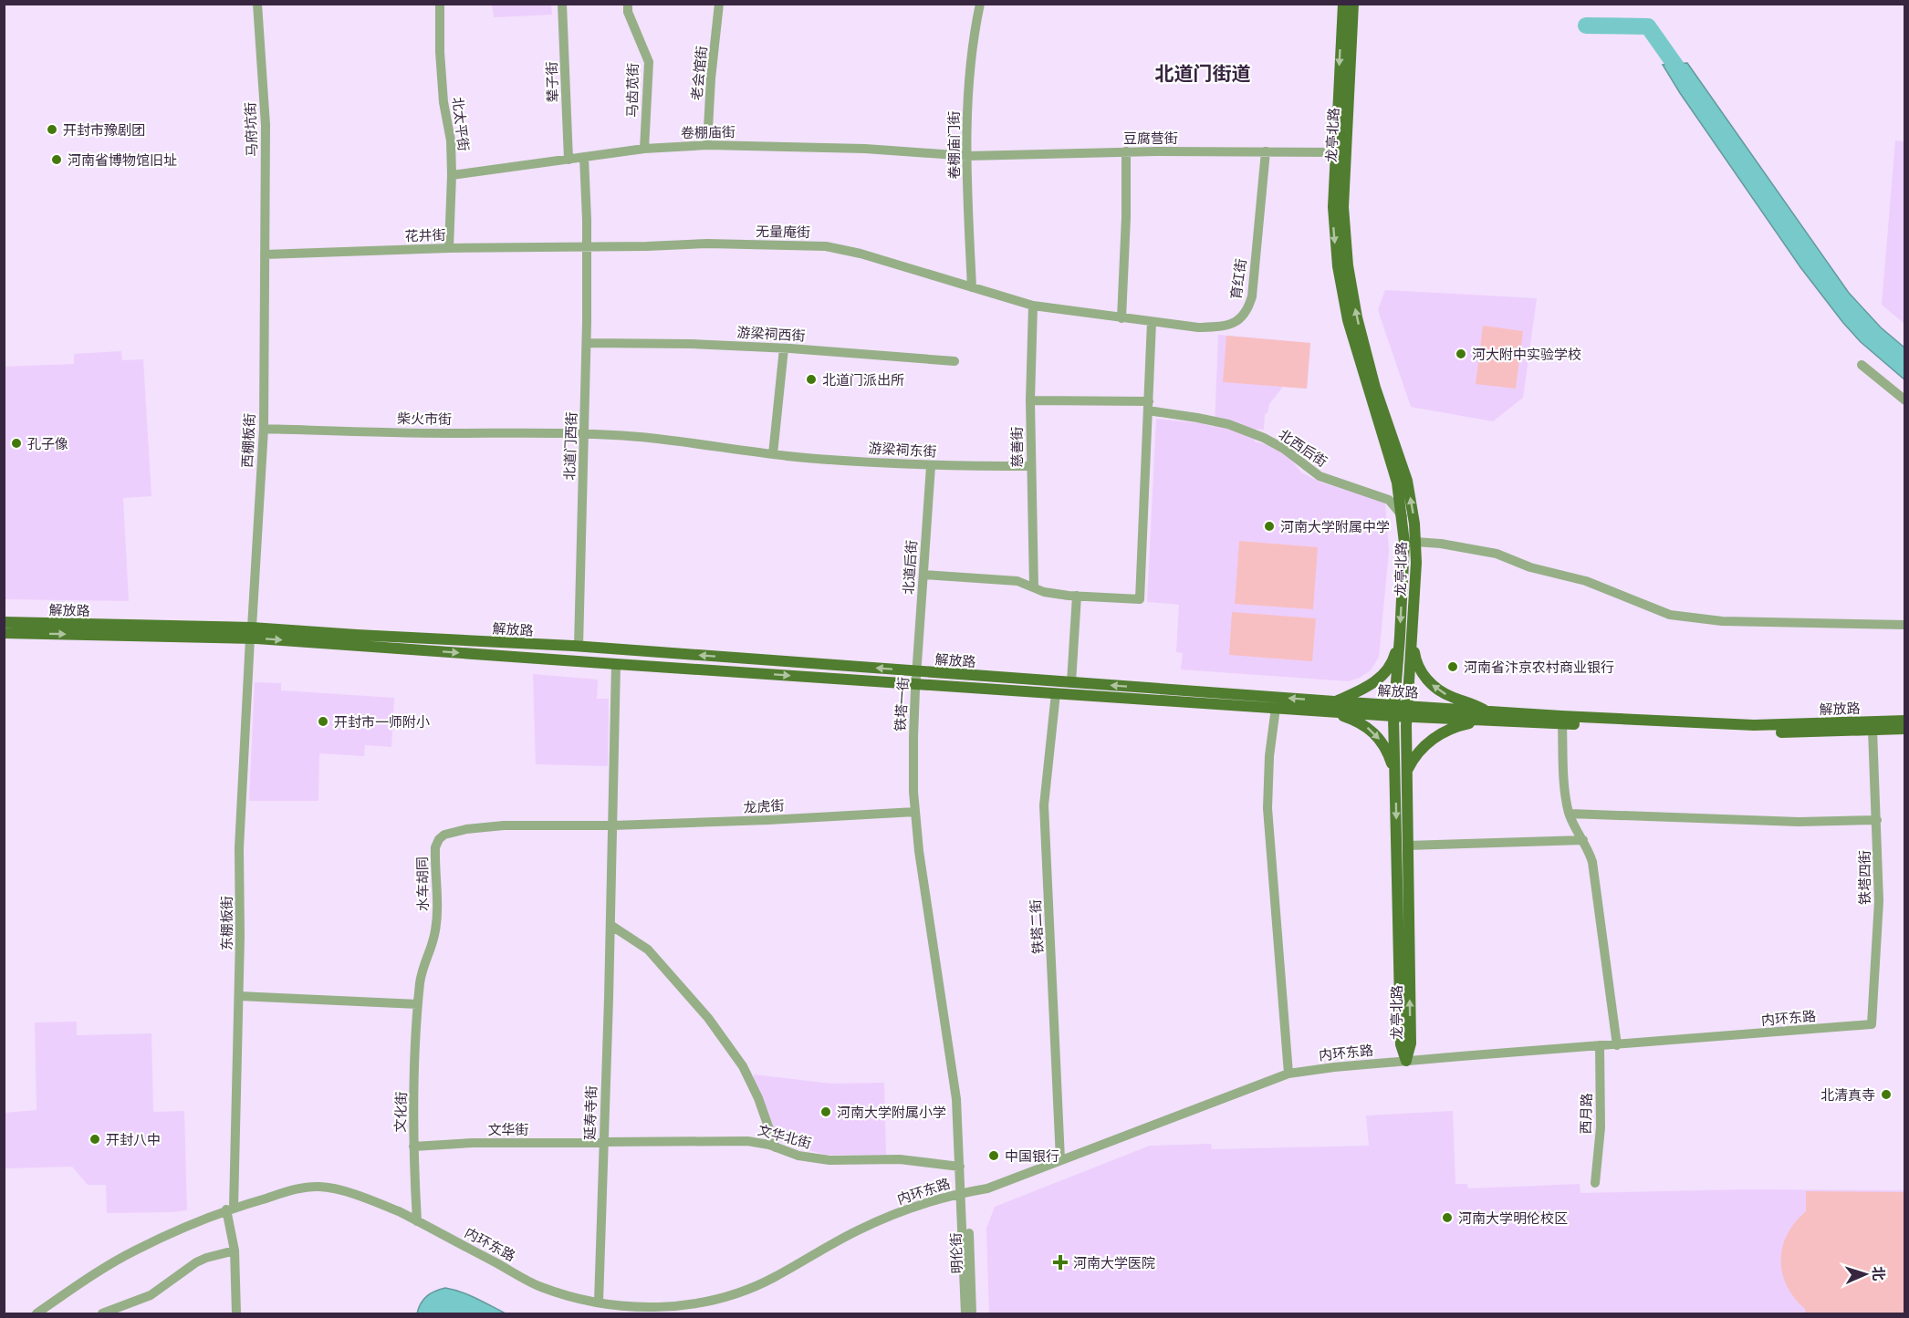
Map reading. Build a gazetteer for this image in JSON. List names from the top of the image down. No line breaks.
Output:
{"streets":{"main road":["龙亭北路","解放路"],"street":["老会馆街","辇子街","马齿苋街","北太平街","马府坑街","卷棚庙街","豆腐营街","卷棚庙门街","无量庵街","花井街","育红街","游梁祠西街","柴火市街","西棚板街","北道门西街","慈善街","北西后街","游梁祠东街","北道后街","铁塔一街","龙虎街","铁塔四街","水车胡同","东棚板街","铁塔二街","内环东路","文化街","延寿寺街","西月路","文华街","文华北街","明伦街"]},"crossings":[["老会馆街","卷棚庙街"],["辇子街","卷棚庙街"],["马齿苋街","卷棚庙街"],["北太平街","卷棚庙街"],["北太平街","花井街"],["马府坑街","花井街"],["马府坑街","西棚板街"],["卷棚庙街","豆腐营街"],["卷棚庙街","卷棚庙门街"],["卷棚庙街","北道门西街"],["龙亭北路","豆腐营街"],["龙亭北路","北西后街"],["龙亭北路","解放路"],["龙亭北路","内环东路"],["豆腐营街","卷棚庙门街"],["豆腐营街","育红街"],["卷棚庙门街","无量庵街"],["卷棚庙门街","育红街"],["无量庵街","花井街"],["无量庵街","育红街"],["无量庵街","北道门西街"],["花井街","西棚板街"],["花井街","北道门西街"],["育红街","慈善街"],["游梁祠西街","北道门西街"],["柴火市街","西棚板街"],["柴火市街","北道门西街"],["柴火市街","游梁祠东街"],["西棚板街","解放路"],["西棚板街","东棚板街"],["北道门西街","游梁祠东街"],["北道门西街","解放路"],["慈善街","游梁祠东街"],["游梁祠东街","北道后街"],["北道后街","解放路"],["北道后街","铁塔一街"],["解放路","铁塔一街"],["解放路","铁塔四街"],["解放路","东棚板街"],["解放路","铁塔二街"],["解放路","延寿寺街"],["铁塔一街","龙虎街"],["铁塔一街","内环东路"],["铁塔一街","文华北街"],["铁塔一街","明伦街"],["龙虎街","水车胡同"],["龙虎街","延寿寺街"],["铁塔四街","内环东路"],["水车胡同","文化街"],["水车胡同","延寿寺街"],["东棚板街","内环东路"],["铁塔二街","内环东路"],["内环东路","文化街"],["内环东路","延寿寺街"],["内环东路","西月路"],["内环东路","明伦街"],["文化街","文华街"],["延寿寺街","文华街"],["延寿寺街","文华北街"],["文华街","文华北街"]],"districts":["北道门街道"],"places":{"other":["开封市豫剧团","河南省博物馆旧址","河大附中实验学校","北道门派出所","孔子像","河南大学附属中学","河南省汴京农村商业银行","开封市一师附小","北清真寺","河南大学附属小学","开封八中","中国银行","河南大学明伦校区"],"health":["河南大学医院"]},"north":"right"}
